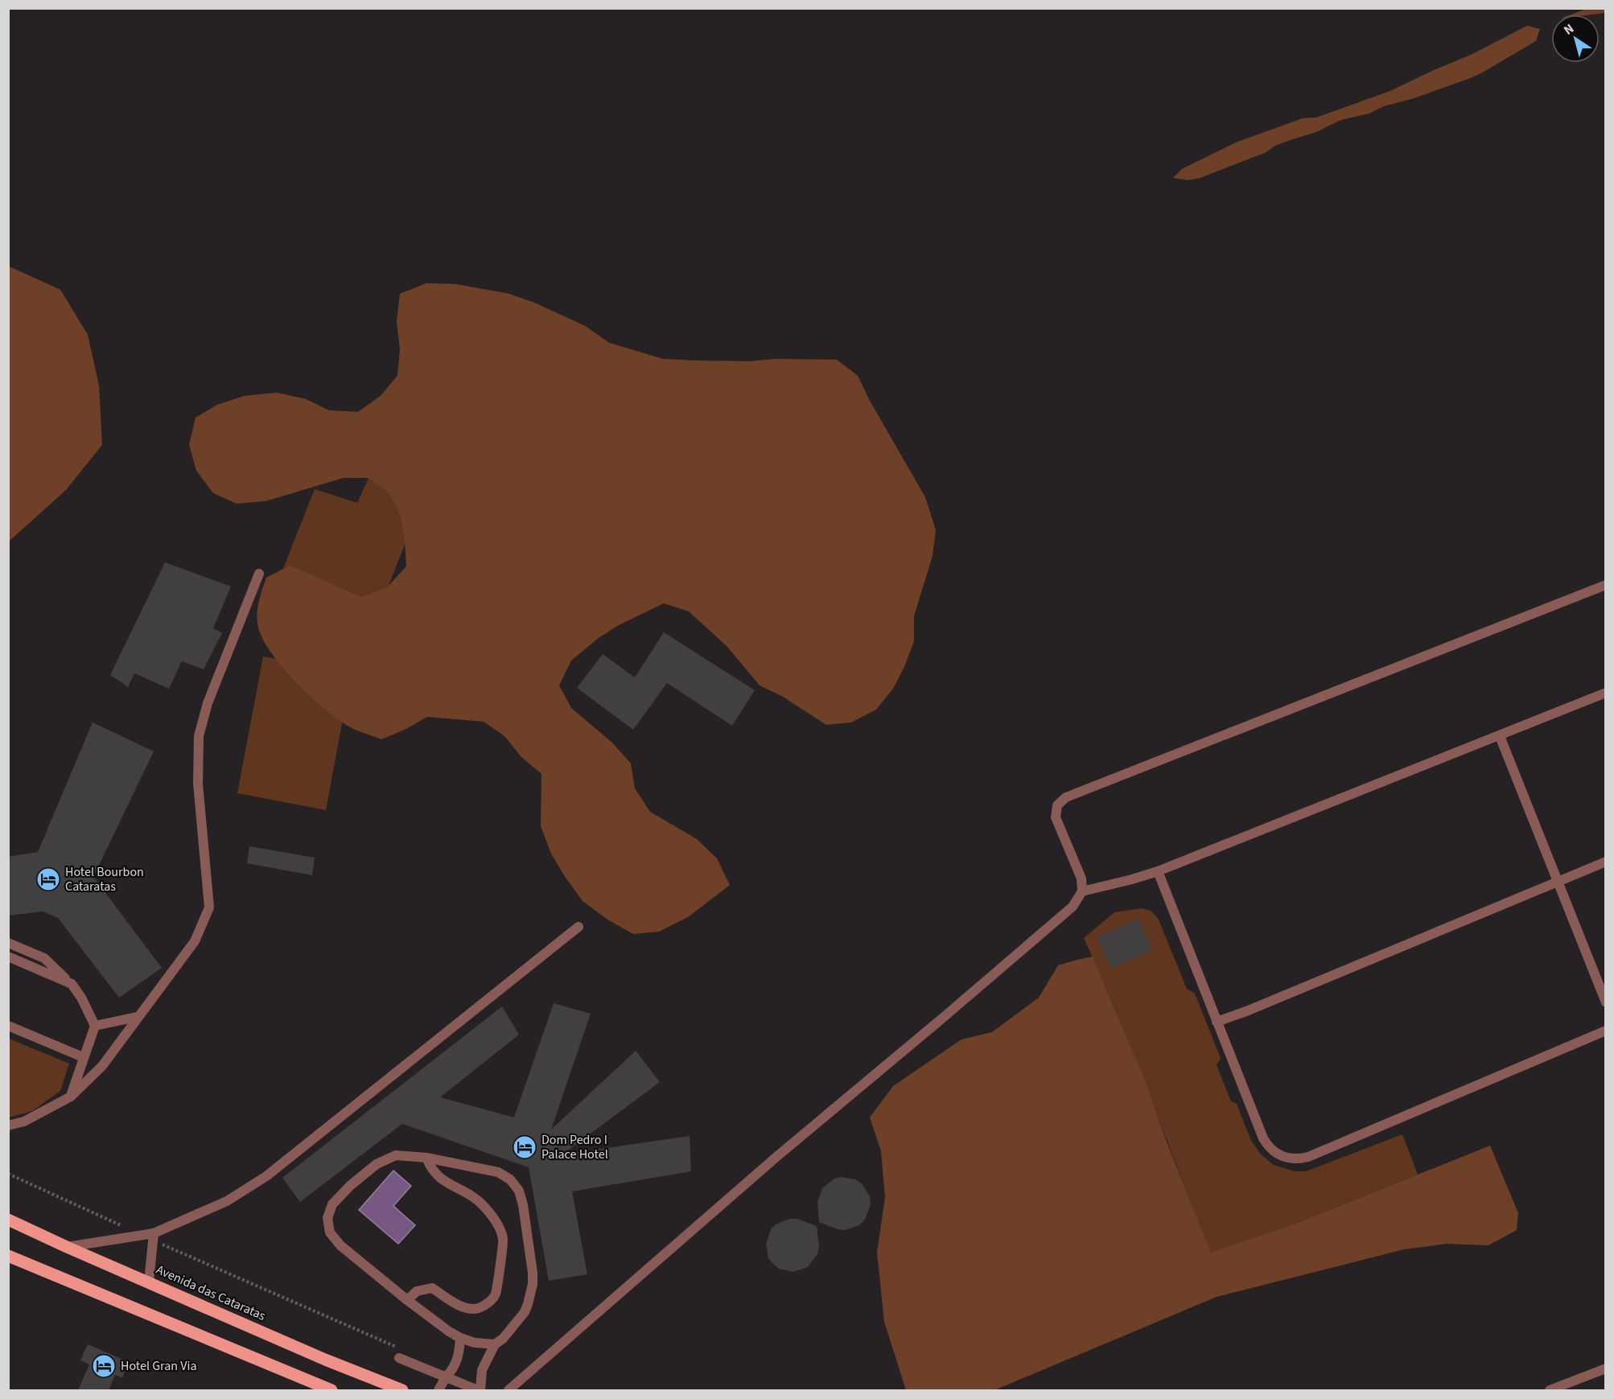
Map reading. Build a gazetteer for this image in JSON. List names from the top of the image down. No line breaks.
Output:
{"streets":{"main road":["Avenida das Cataratas"]},"places":{"hotel":["Hotel Bourbon Cataratas","Dom Pedro I Palace Hotel","Hotel Gran Via"]},"north":"top left"}
